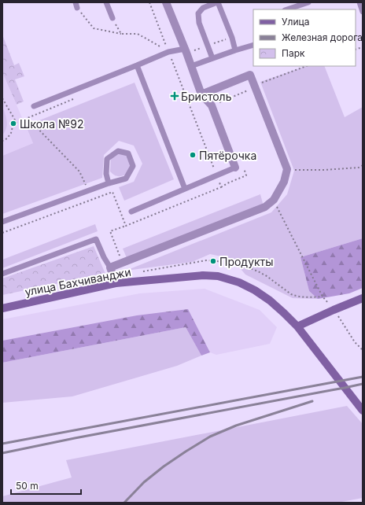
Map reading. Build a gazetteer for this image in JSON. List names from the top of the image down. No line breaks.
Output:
{"streets":{"main road":["улица Бахчиванджи"]},"places":{"health":["Бристоль"],"other":["Школа №92","Пятёрочка","Продукты"]},"legend":["Улица","Железная дорога","Парк"],"scale_bar":"50 m"}
